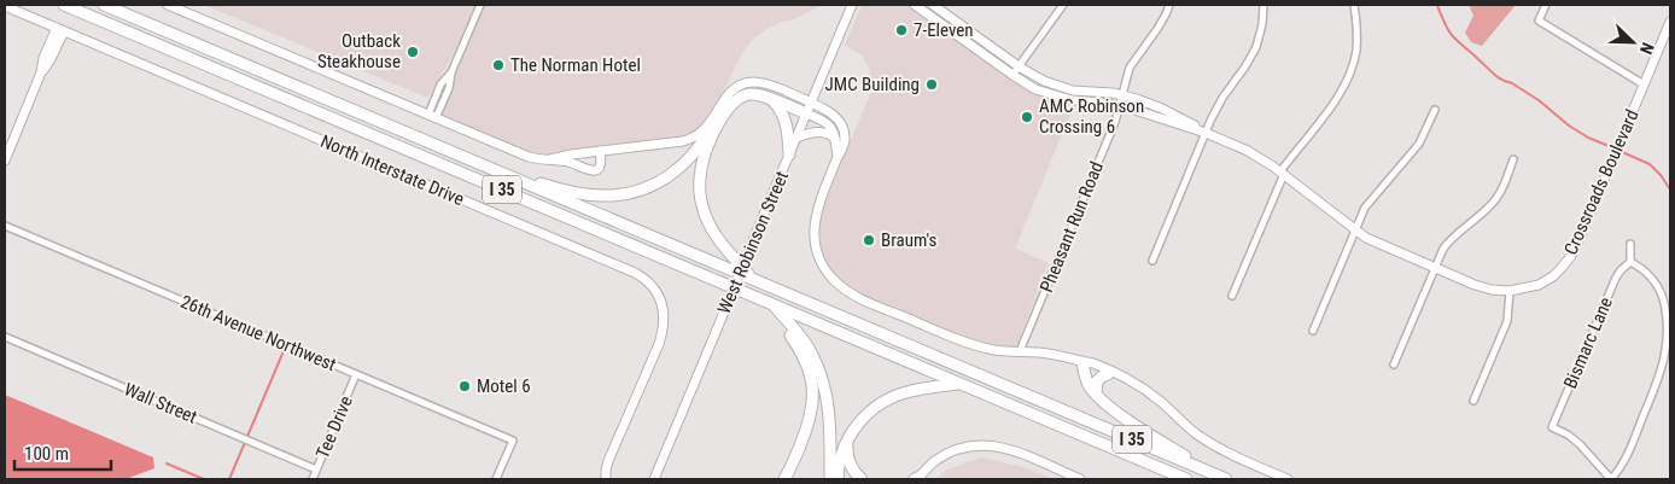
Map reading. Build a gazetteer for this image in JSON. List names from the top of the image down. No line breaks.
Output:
{"streets":{"highway":["I 35"],"main road":["North Interstate Drive","Crossroads Boulevard","West Robinson Street"],"street":["Pheasant Run Road","26th Avenue Northwest","Bismarc Lane","Wall Street","Tee Drive"]},"crossings":[["Crossroads Boulevard","Pheasant Run Road"],["26th Avenue Northwest","Tee Drive"],["Wall Street","Tee Drive"]],"places":["7-Eleven","Outback Steakhouse","The Norman Hotel","JMC Building","AMC Robinson Crossing 6","Braum's","Motel 6"],"scale_bar":"100 m","north":"bottom right"}
